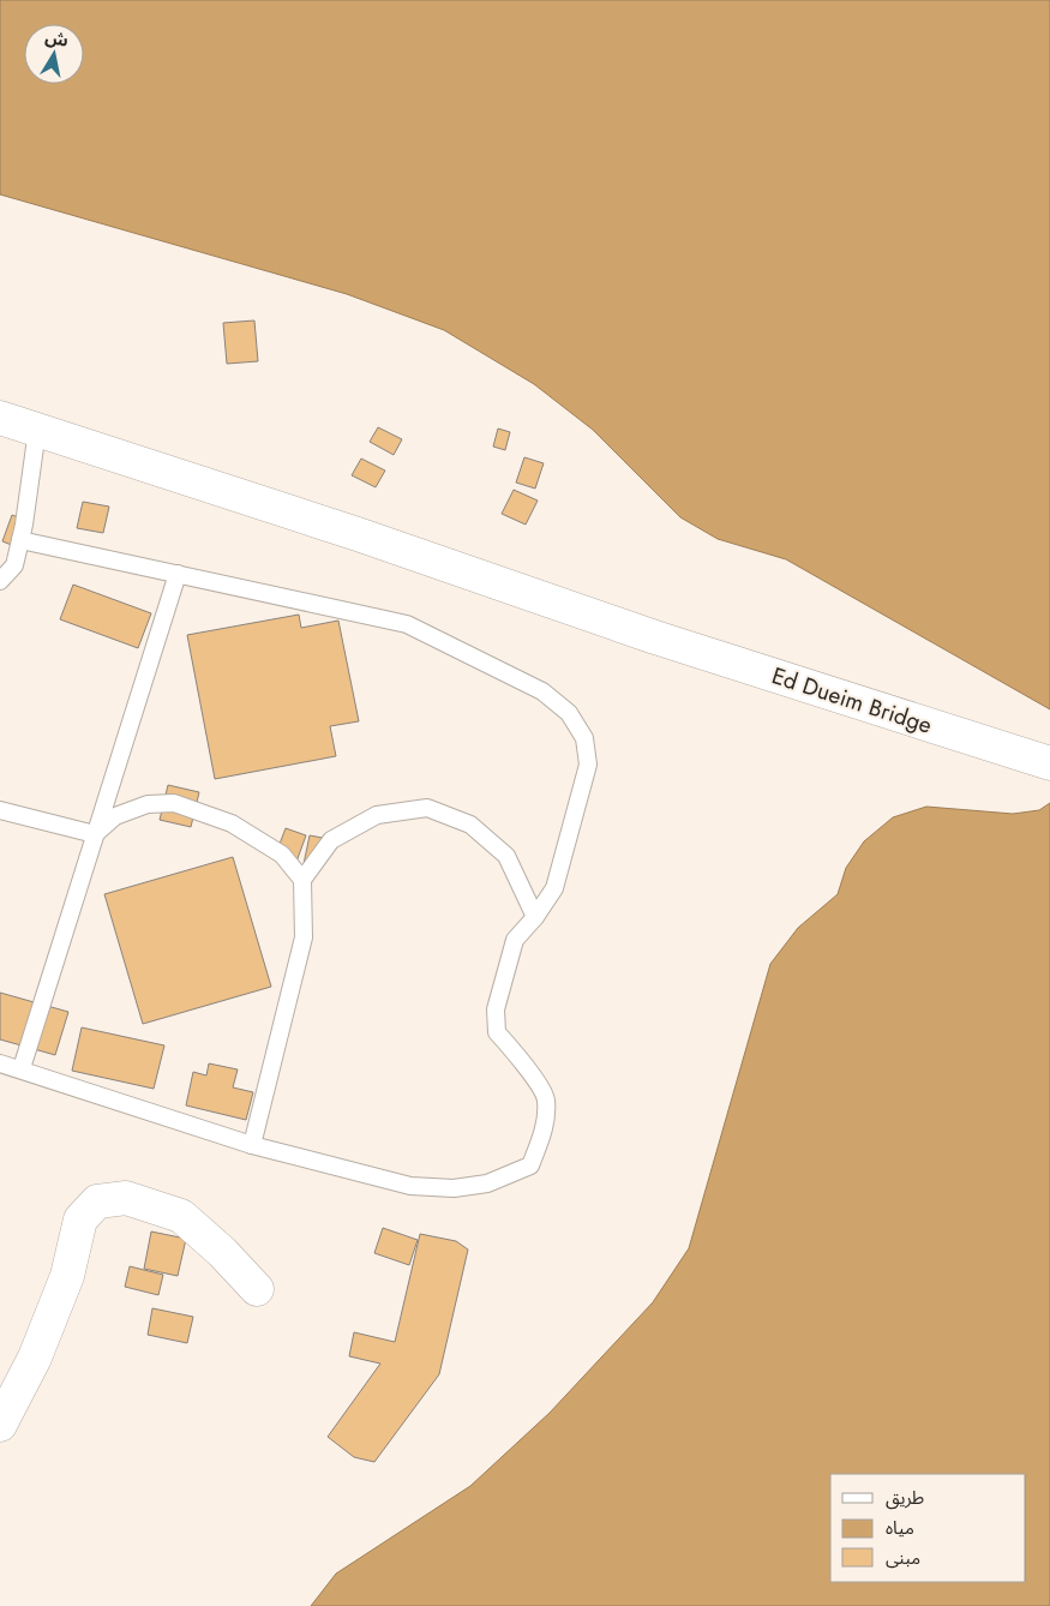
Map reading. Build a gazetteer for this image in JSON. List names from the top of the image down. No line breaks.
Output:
{"streets":{"main road":["Ed Dueim Bridge"]},"legend":["طريق","مياه","مبنى"],"north":"top"}
